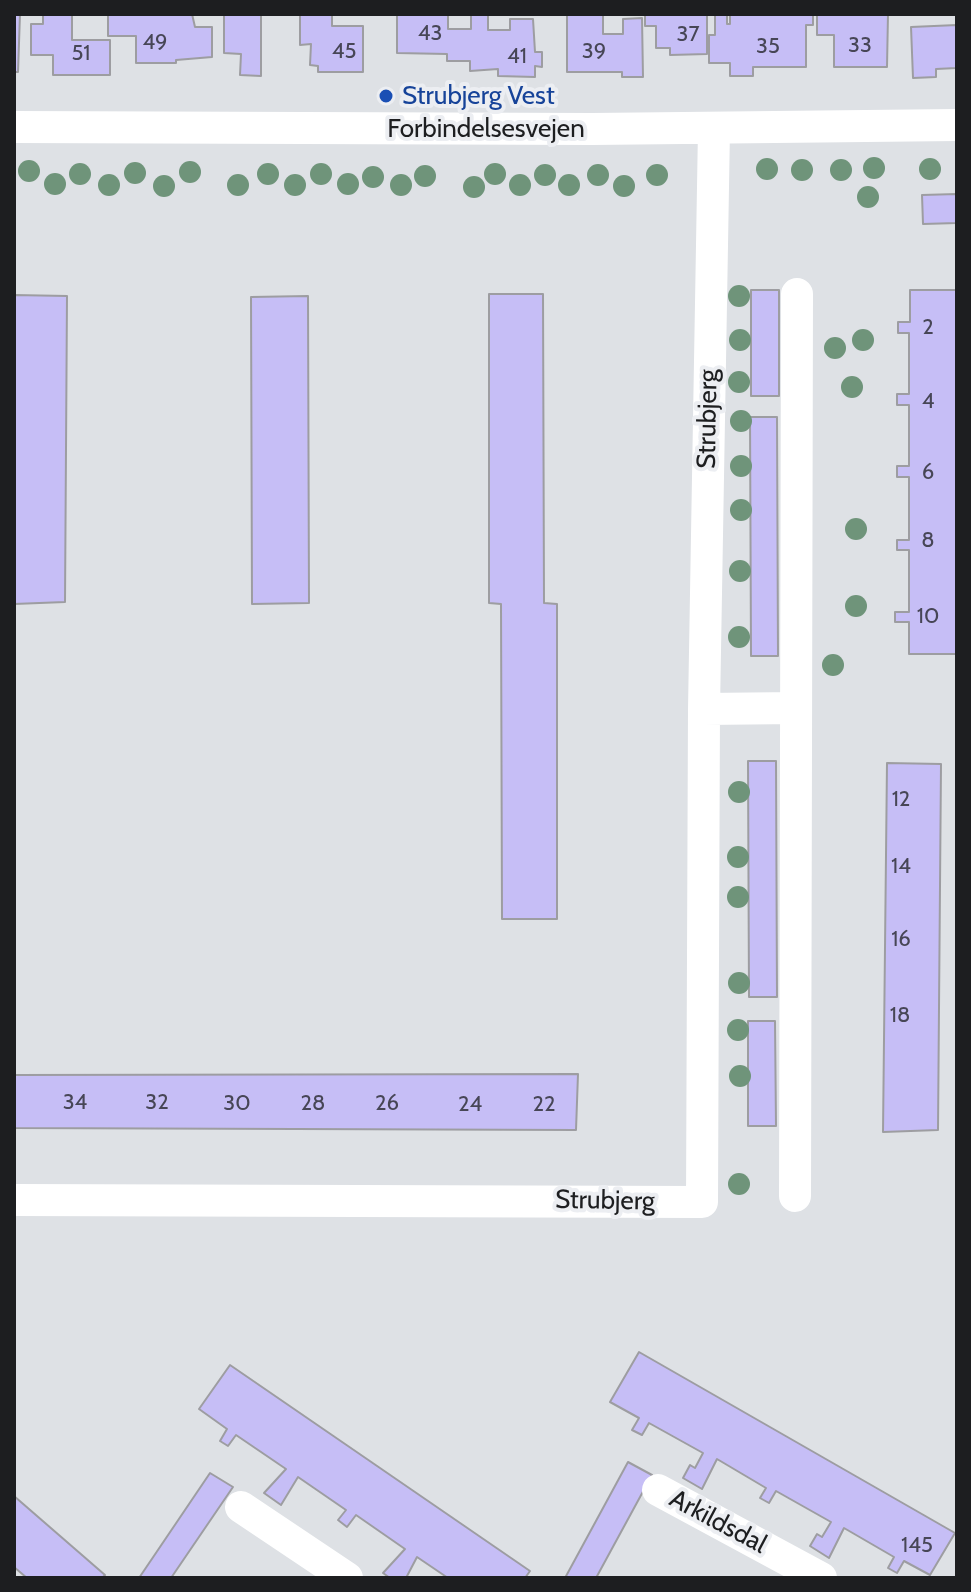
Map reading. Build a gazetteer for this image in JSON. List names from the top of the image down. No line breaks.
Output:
{"streets":{"street":["Forbindelsesvejen","Strubjerg","Arkildsdal"]},"crossings":[["Forbindelsesvejen","Strubjerg"]],"places":["Strubjerg Vest"],"house_numbers":["43","37","49","33","35","45","39","51","41","2","4","6","8","10","12","14","16","18","34","32","30","28","26","24","22","145"]}
